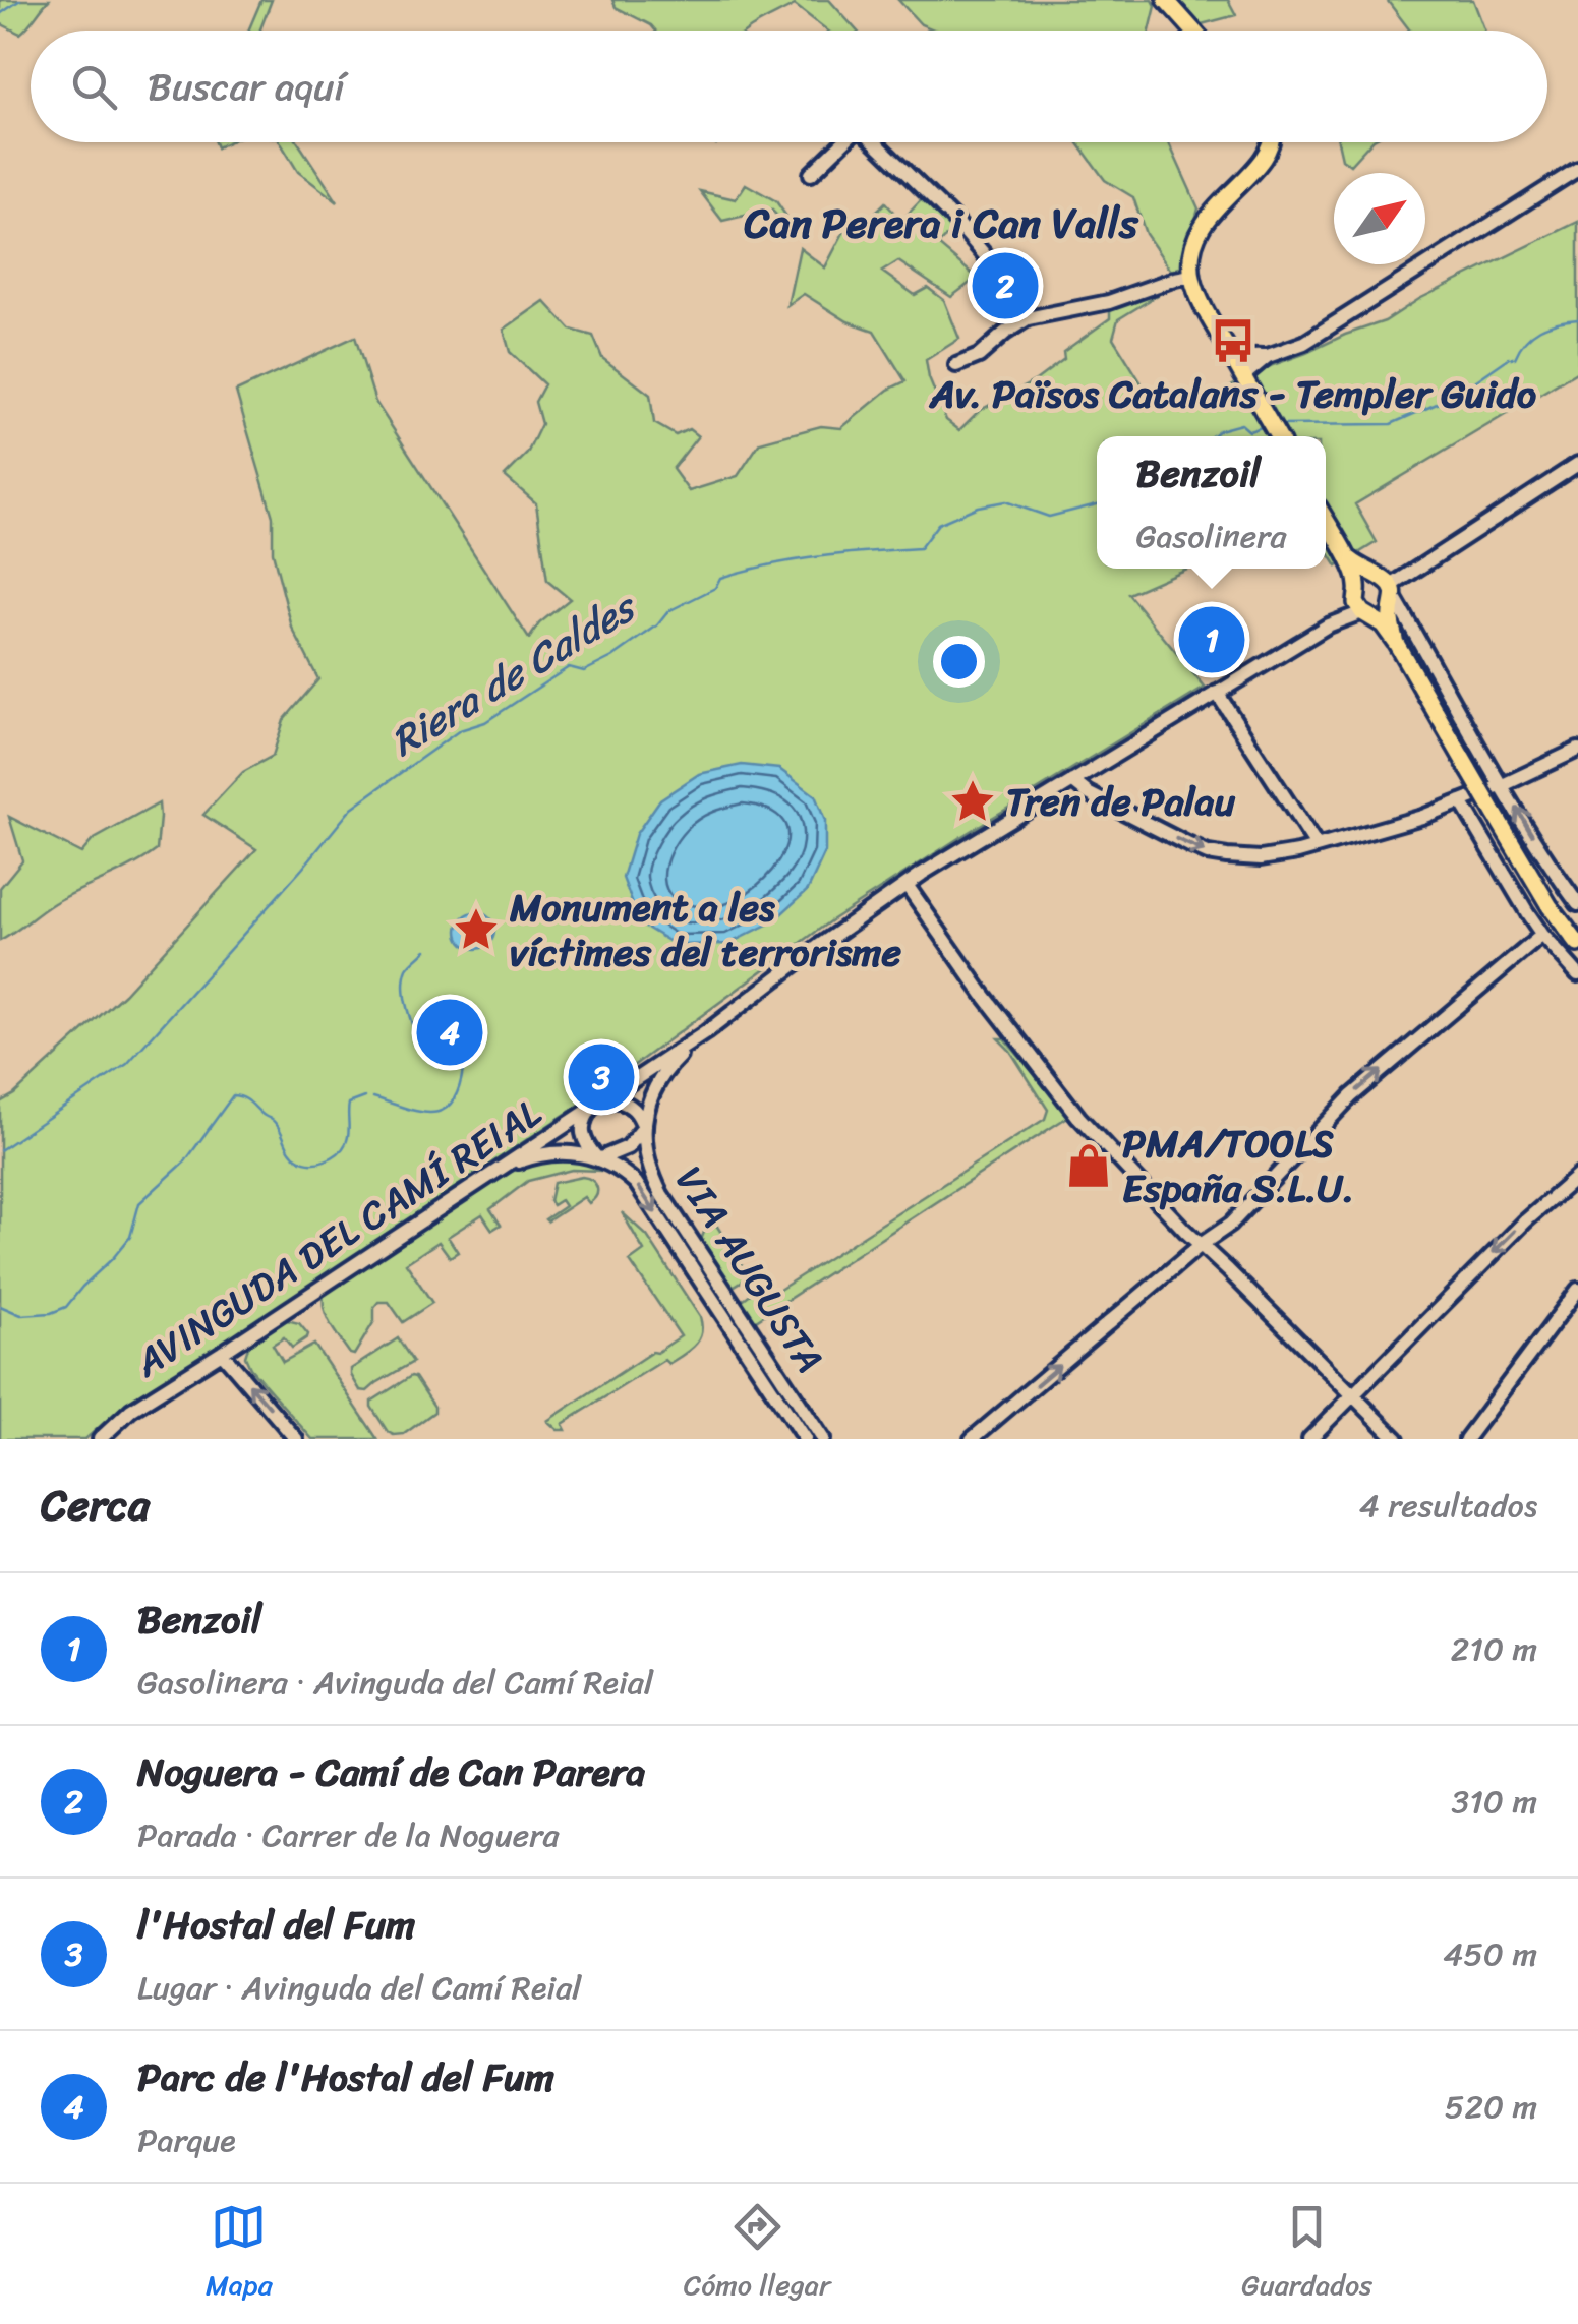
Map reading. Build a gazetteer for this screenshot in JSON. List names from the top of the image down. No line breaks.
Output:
{"streets":{"street":["AVINGUDA DEL CAMÍ REIAL","VIA AUGUSTA"]},"crossings":[["AVINGUDA DEL CAMÍ REIAL","VIA AUGUSTA"]],"districts":["Can Perera i Can Valls"],"water":["Riera de Caldes"],"places":{"bus stop":["Av. Països Catalans - Templer Guido"],"place":["Tren de Palau","Monument a les víctimes del terrorisme"],"shop":["PMA/TOOLS España S.L.U."]},"north":"top right","page":{"search":"Buscar aquí","pins":["2","1","4","3"],"popup":["Benzoil","Gasolinera"],"heading":["Cerca","4 resultados"],"list":[{"mark":"1","name":"Benzoil","note":"Gasolinera · Avinguda del Camí Reial","value":"210 m"},{"mark":"2","name":"Noguera - Camí de Can Parera","note":"Parada · Carrer de la Noguera","value":"310 m"},{"mark":"3","name":"l'Hostal del Fum","note":"Lugar · Avinguda del Camí Reial","value":"450 m"},{"mark":"4","name":"Parc de l'Hostal del Fum","note":"Parque","value":"520 m"}],"nav":["Mapa","Cómo llegar","Guardados"]}}
